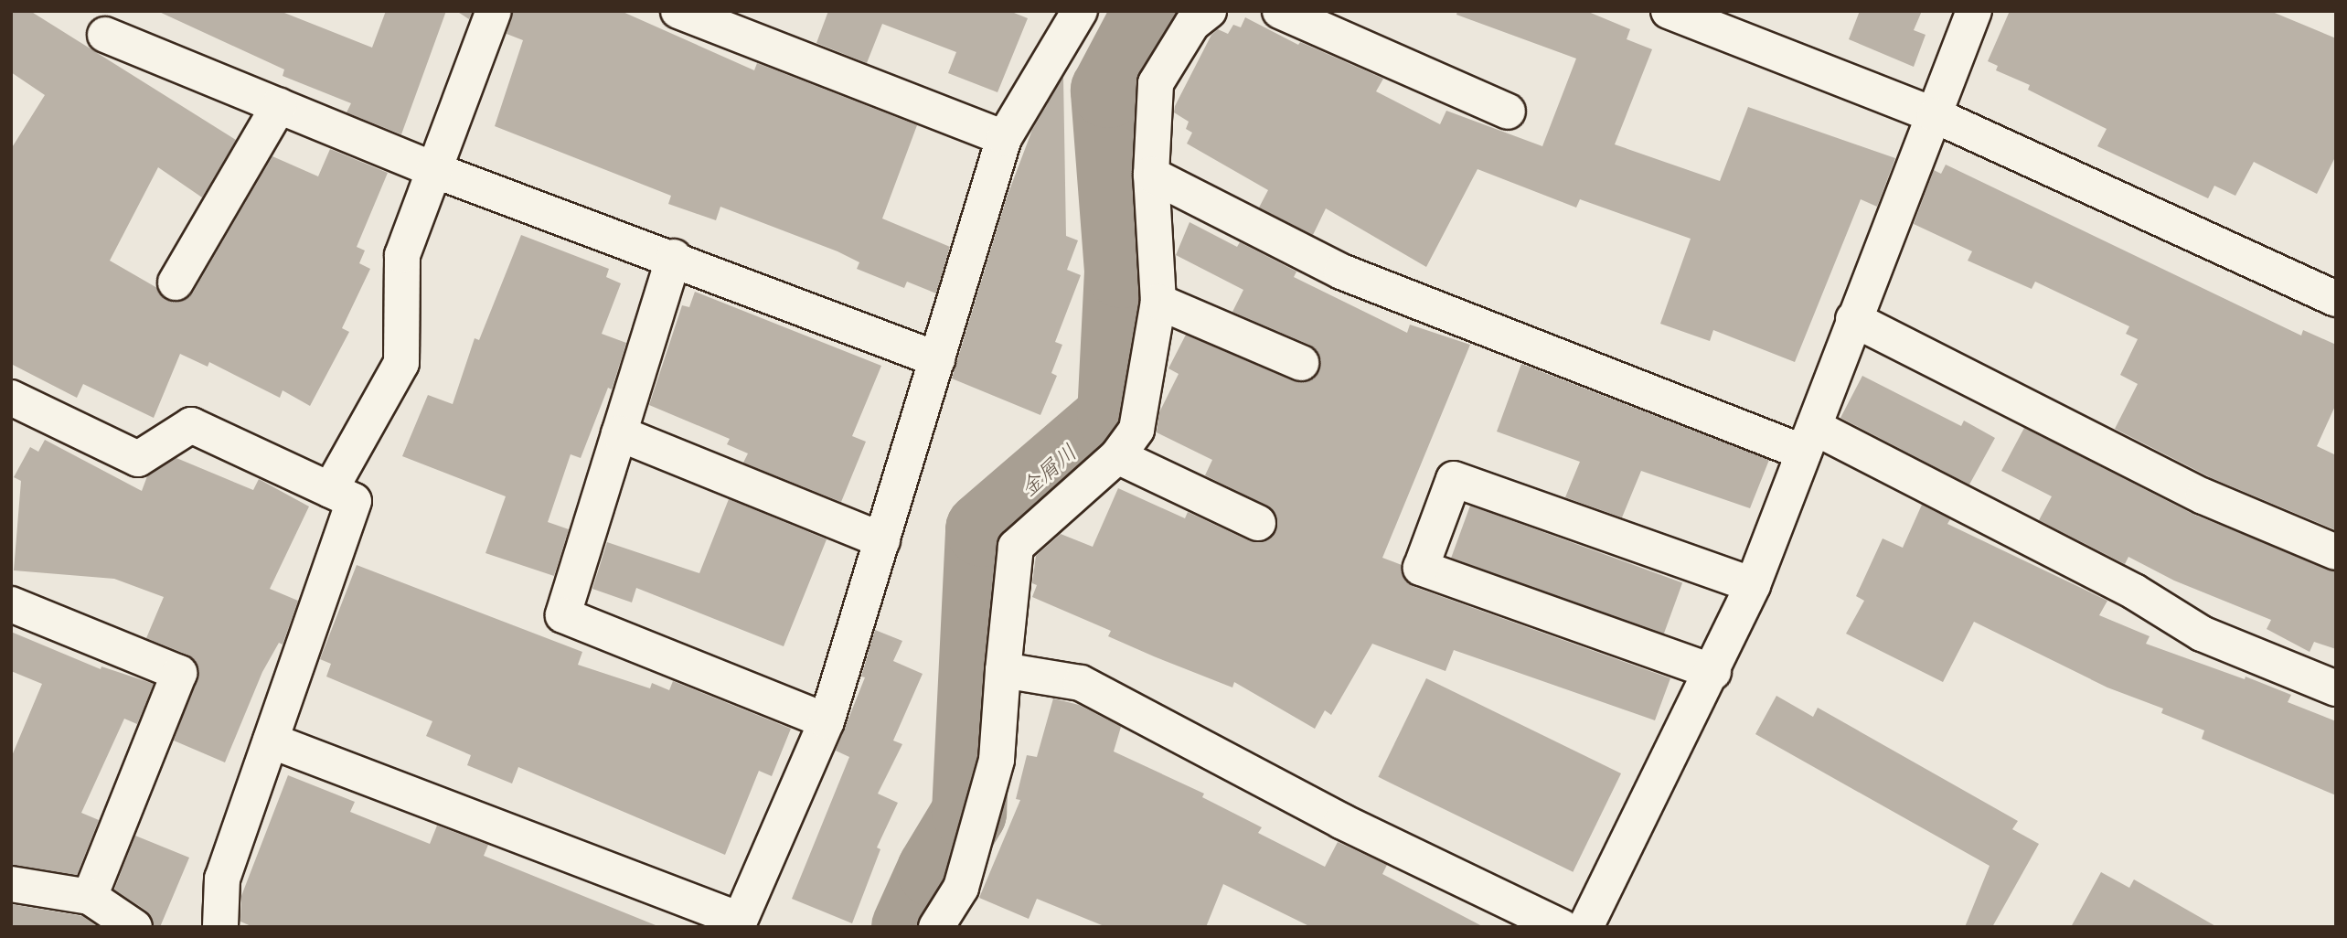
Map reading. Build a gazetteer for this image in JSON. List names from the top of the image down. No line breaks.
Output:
{"water":["金屑川"]}
